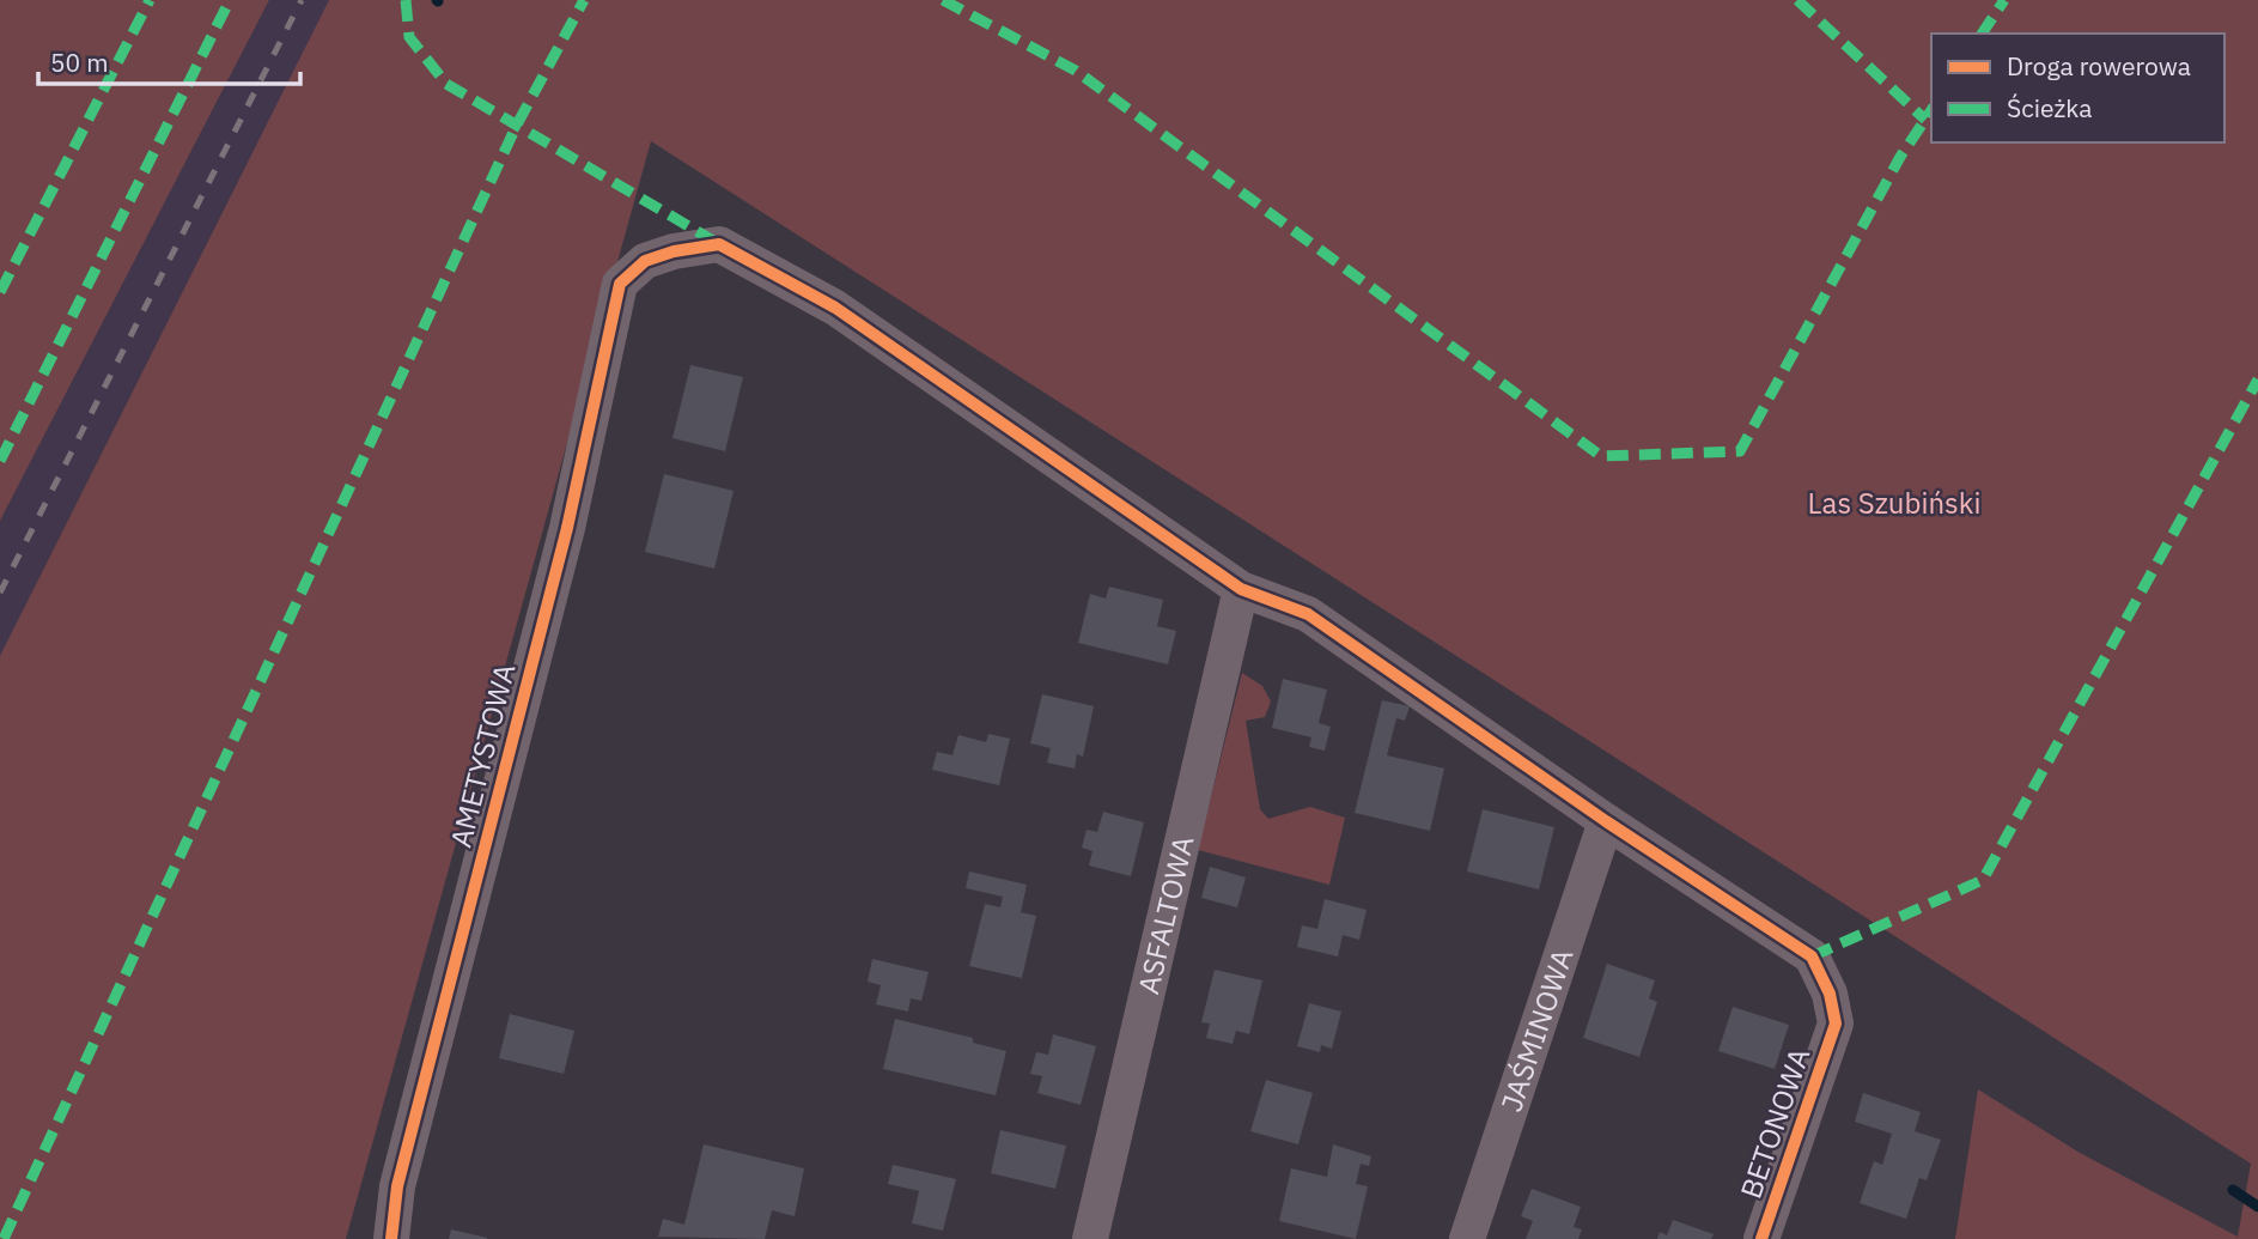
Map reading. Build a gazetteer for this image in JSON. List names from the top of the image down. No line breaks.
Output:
{"streets":{"street":["AMETYSTOWA","ASFALTOWA","JAŚMINOWA","BETONOWA"]},"crossings":[["AMETYSTOWA","ASFALTOWA"],["JAŚMINOWA","BETONOWA"]],"parks":["Las Szubiński"],"legend":["Droga rowerowa","Ścieżka"],"scale_bar":"50 m"}
